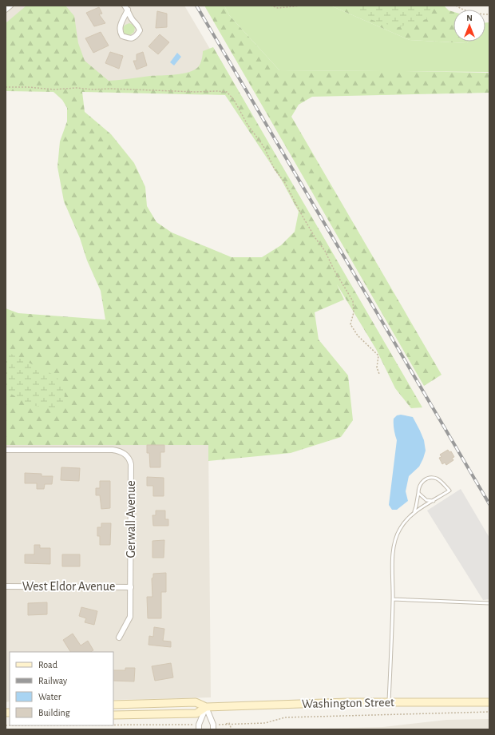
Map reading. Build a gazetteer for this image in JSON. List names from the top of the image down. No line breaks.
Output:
{"streets":{"main road":["Washington Street"],"street":["Gerwall Avenue","West Eldor Avenue"]},"crossings":[["Gerwall Avenue","West Eldor Avenue"]],"legend":["Road","Railway","Water","Building"],"north":"top"}
